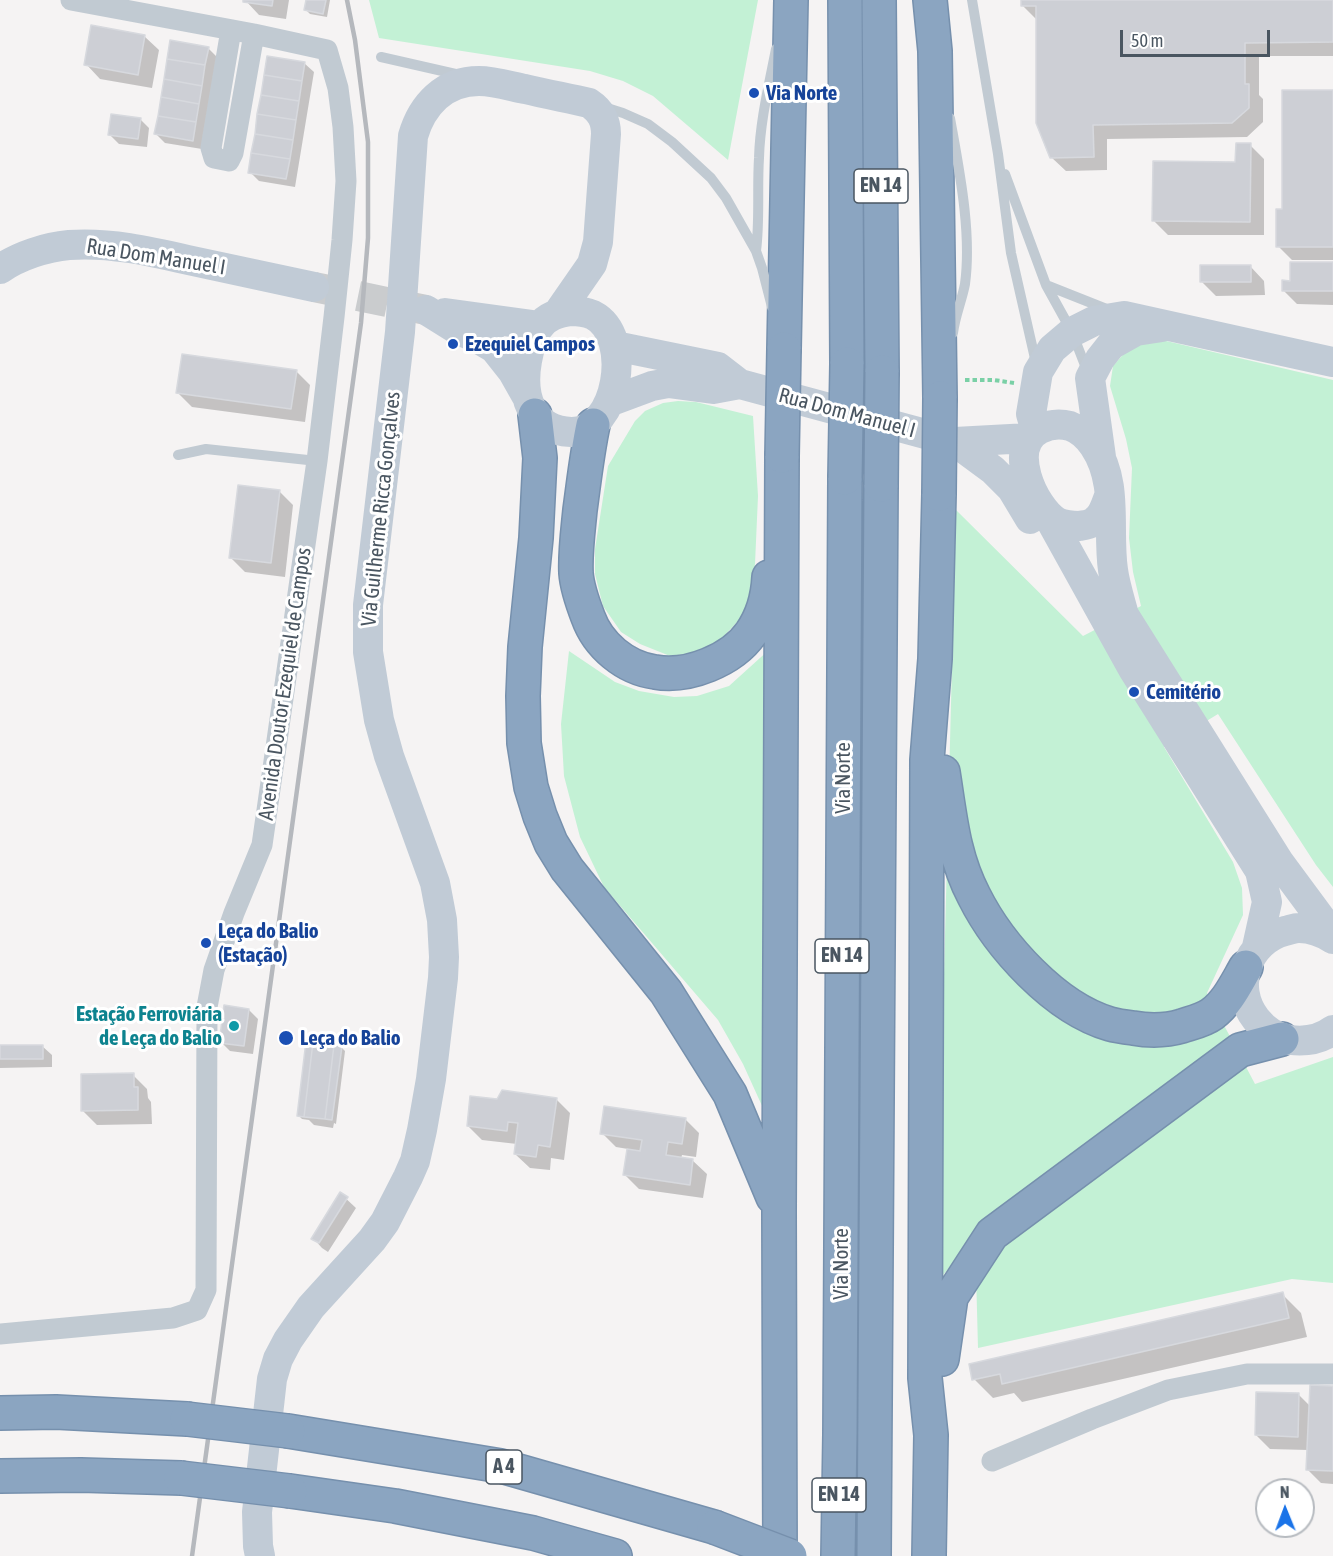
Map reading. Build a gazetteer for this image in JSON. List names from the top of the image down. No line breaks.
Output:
{"streets":{"highway":["EN 14","Via Norte","A 4"],"main road":["Rua Dom Manuel I","Via Guilherme Ricca Gonçalves"],"street":["Avenida Doutor Ezequiel de Campos"]},"places":["Via Norte","Ezequiel Campos","Cemitério","Leça do Balio (Estação)","Estação Ferroviária de Leça do Balio","Leça do Balio"],"scale_bar":"50 m","north":"top"}
